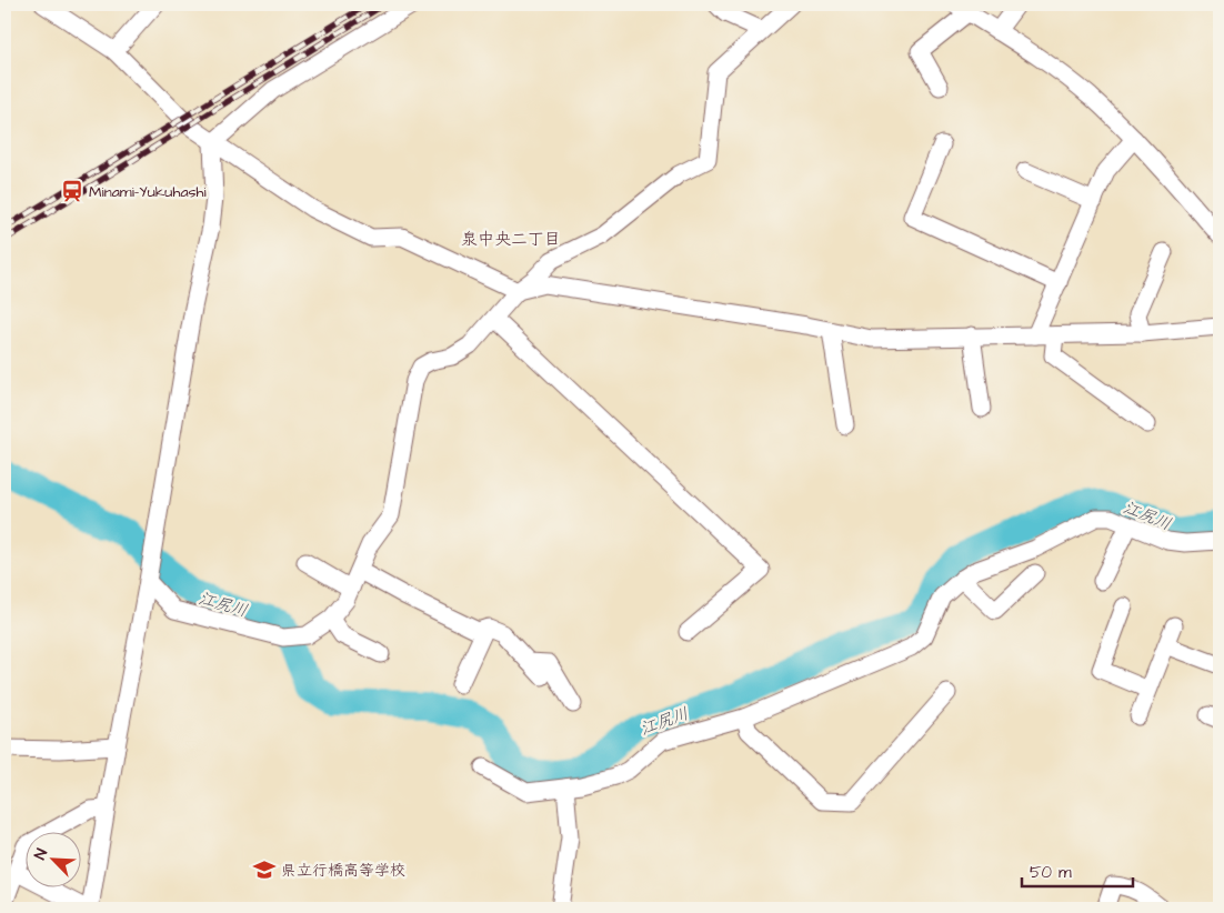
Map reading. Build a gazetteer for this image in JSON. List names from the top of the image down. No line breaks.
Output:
{"districts":["泉中央二丁目"],"water":["江尻川"],"places":{"station":["Minami-Yukuhashi"],"school or university":["県立行橋高等学校"]},"scale_bar":"50 m","north":"top left"}
